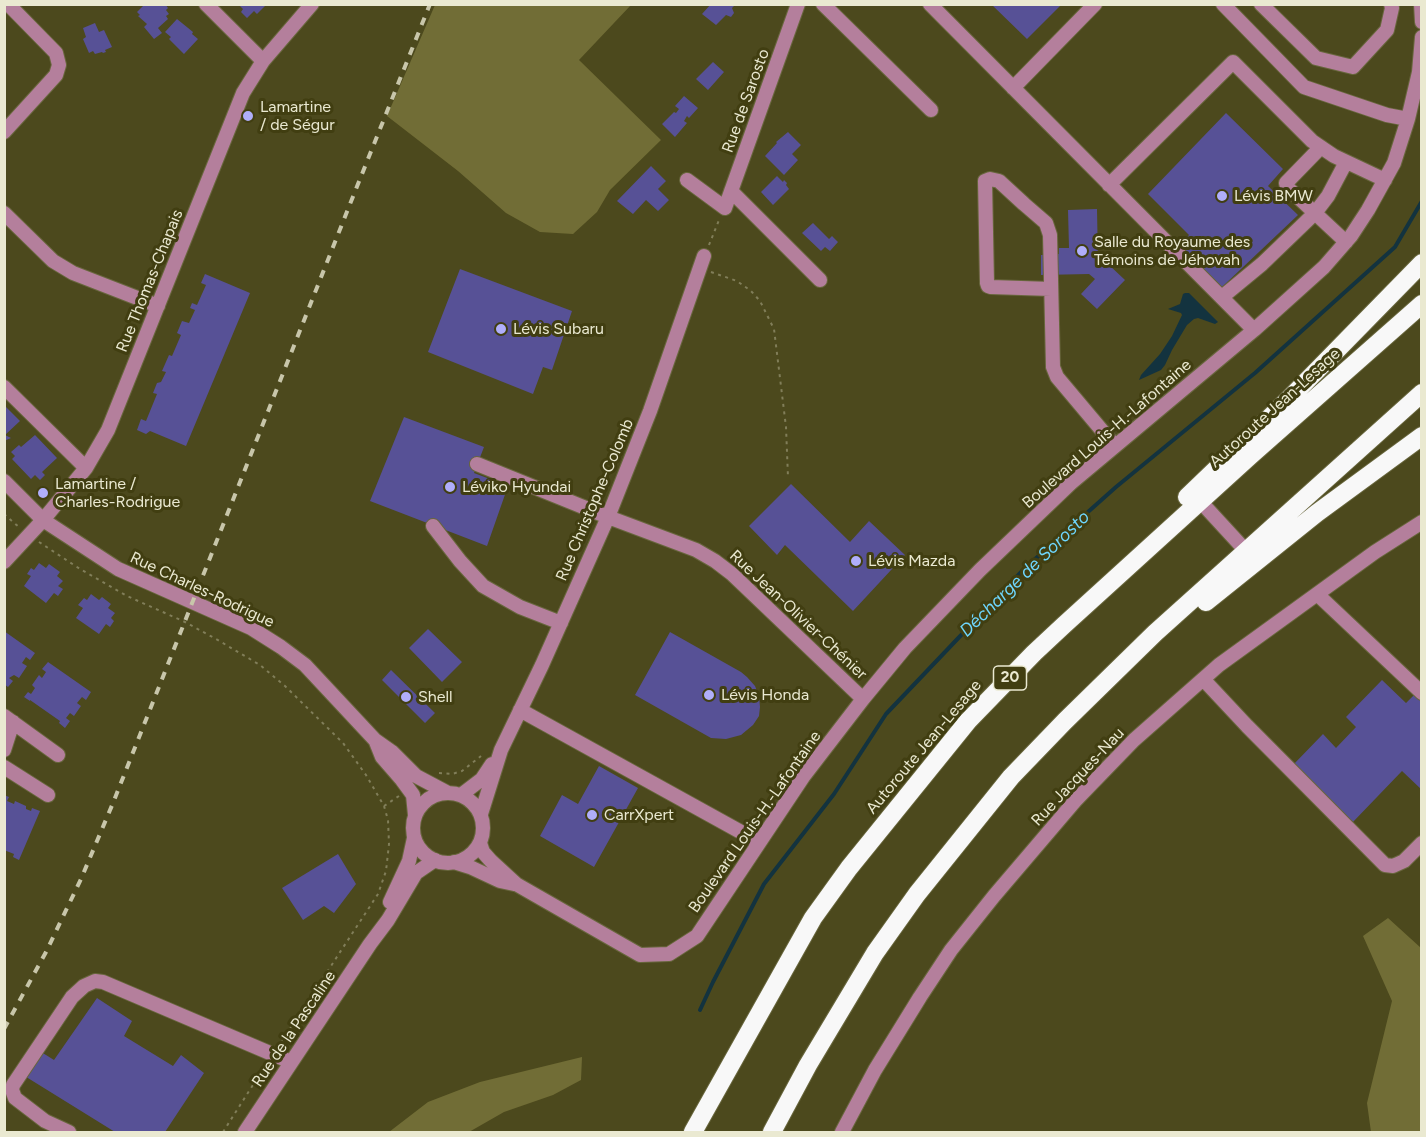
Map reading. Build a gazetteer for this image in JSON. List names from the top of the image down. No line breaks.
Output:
{"streets":{"highway":["Autoroute Jean-Lesage","20"],"street":["Rue de Sarosto","Rue Thomas-Chapais","Boulevard Louis-H.-Lafontaine","Rue Christophe-Colomb","Rue Charles-Rodrigue","Rue Jean-Olivier-Chénier","Rue Jacques-Nau","Rue de la Pascaline"]},"crossings":[["Rue Thomas-Chapais","Rue Charles-Rodrigue"],["Boulevard Louis-H.-Lafontaine","Rue Christophe-Colomb"],["Boulevard Louis-H.-Lafontaine","Rue Charles-Rodrigue"],["Boulevard Louis-H.-Lafontaine","Rue Jean-Olivier-Chénier"],["Boulevard Louis-H.-Lafontaine","Rue de la Pascaline"],["Rue Christophe-Colomb","Rue Charles-Rodrigue"],["Rue Christophe-Colomb","Rue Jean-Olivier-Chénier"],["Rue Christophe-Colomb","Rue de la Pascaline"],["Rue Charles-Rodrigue","Rue de la Pascaline"]],"water":["Décharge de Sorosto"],"places":["Lamartine / de Ségur","Lévis BMW","Salle du Royaume des Témoins de Jéhovah","Lévis Subaru","Léviko Hyundai","Lamartine / Charles-Rodrigue","Lévis Mazda","Lévis Honda","Shell","CarrXpert"]}
